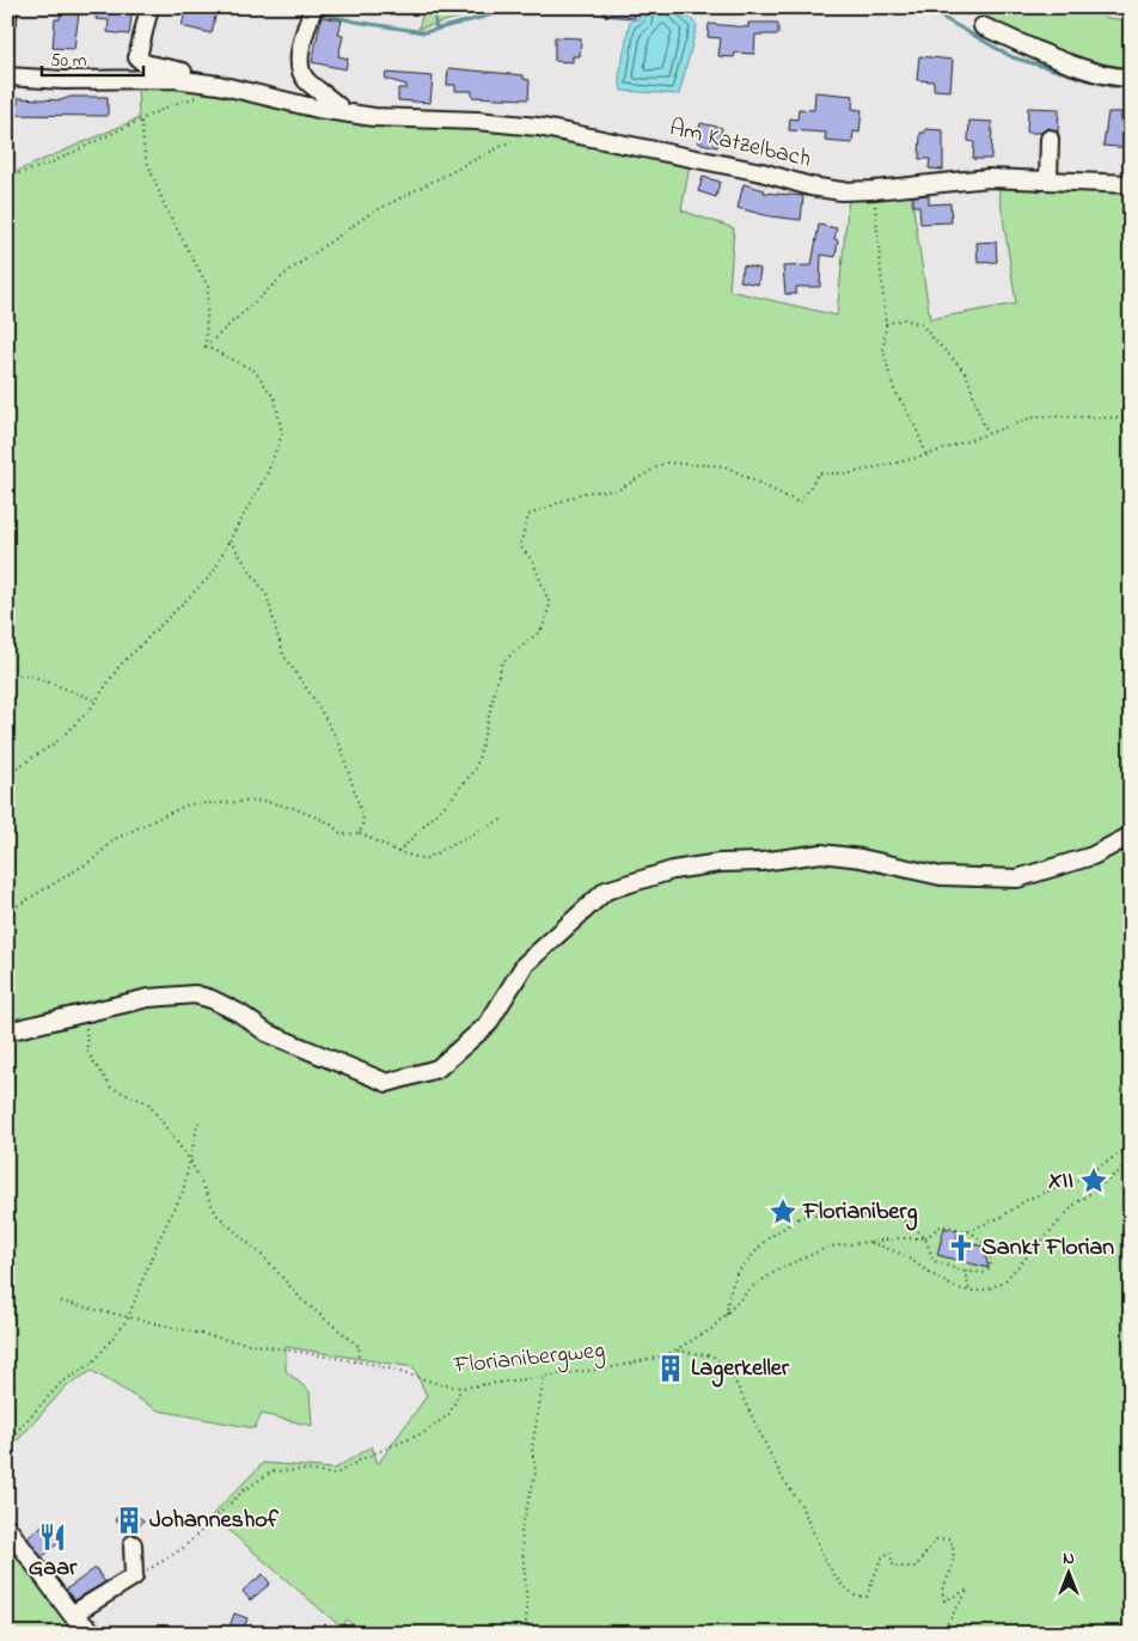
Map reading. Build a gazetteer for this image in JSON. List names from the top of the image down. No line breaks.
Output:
{"streets":{"street":["Am Katzelbach"],"path":["Florianibergweg"]},"places":{"place":["XII","Florianiberg"],"church":["Sankt Florian"],"building":["Lagerkeller","Johanneshof"],"restaurant":["Gaar"]},"scale_bar":"50 m","north":"top"}
